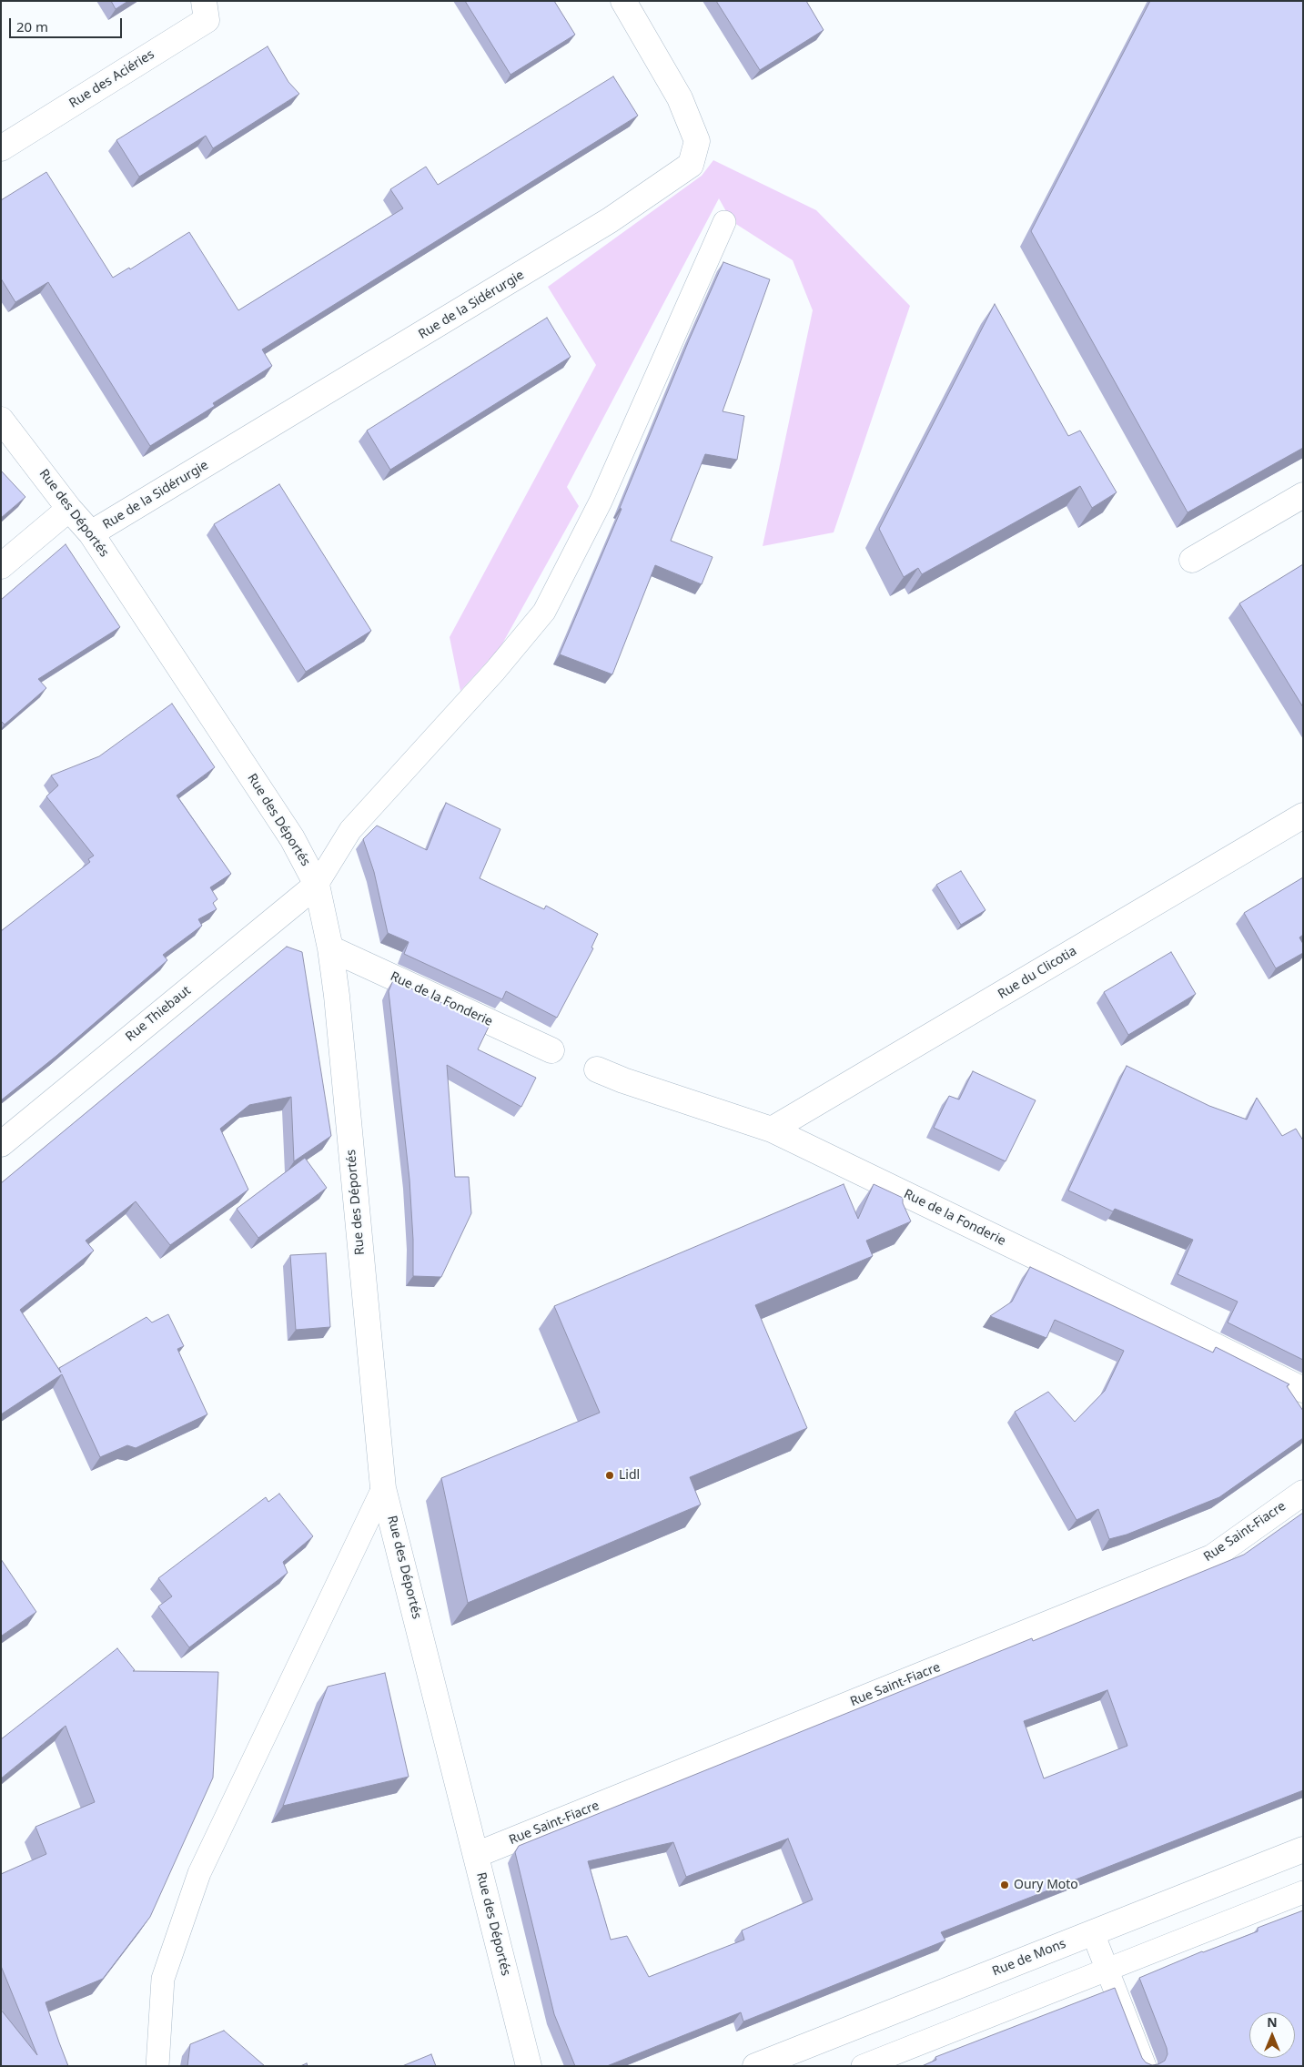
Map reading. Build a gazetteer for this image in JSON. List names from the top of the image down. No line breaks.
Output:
{"streets":{"street":["Rue des Aciéries","Rue de la Sidérurgie","Rue des Déportés","Rue du Clicotia","Rue de la Fonderie","Rue Thiebaut","Rue Saint-Fiacre","Rue de Mons"]},"crossings":[["Rue de la Sidérurgie","Rue des Déportés"],["Rue des Déportés","Rue de la Fonderie"],["Rue des Déportés","Rue Thiebaut"],["Rue des Déportés","Rue Saint-Fiacre"],["Rue du Clicotia","Rue de la Fonderie"]],"places":["Lidl","Oury Moto"],"scale_bar":"20 m","north":"top"}
